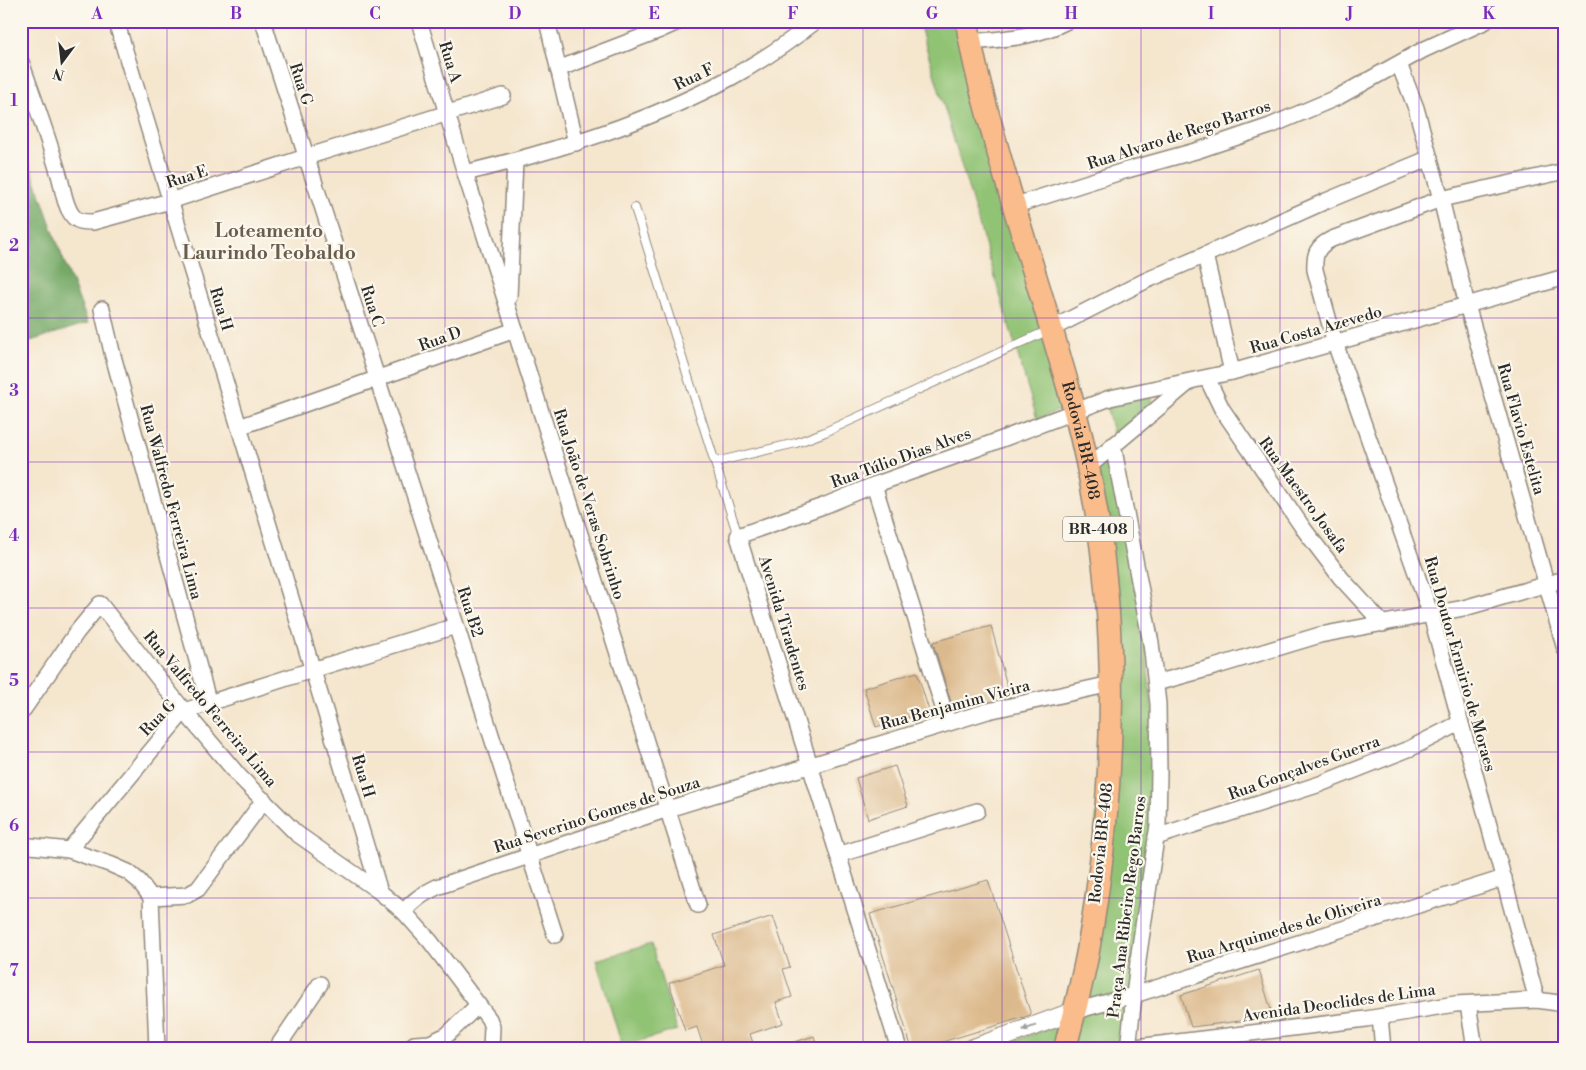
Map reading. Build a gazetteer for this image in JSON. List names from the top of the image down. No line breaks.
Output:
{"streets":{"main road":["Rodovia BR-408","BR-408"],"street":["Rua A","Rua F","Rua G","Rua Alvaro de Rego Barros","Rua E","Rua C","Rua H","Rua Costa Azevedo","Rua D","Rua Flavio Estelita","Rua Túlio Dias Alves","Rua Maestro Josafa","Rua Walfredo Ferreira Lima","Rua João de Veras Sobrinho","Rua B2","Avenida Tiradentes","Rua Doutor Ermirio de Moraes","Rua Benjamim Vieira","Rua Valfredo Ferreira Lima","Rua Gonçalves Guerra","Rua Severino Gomes de Souza","Praça Ana Ribeiro Rego Barros","Rua Arquimedes de Oliveira","Avenida Deoclides de Lima"]},"crossings":[["Rua A","Rua João de Veras Sobrinho"],["Rua F","Rua João de Veras Sobrinho"],["Rua G","Rua E"],["Rua G","Rua C"],["Rua G","Rua H"],["Rua G","Rua Walfredo Ferreira Lima"],["Rua G","Rua B2"],["Rua G","Rua Valfredo Ferreira Lima"],["Rua Alvaro de Rego Barros","Rua Flavio Estelita"],["Rua Alvaro de Rego Barros","Rodovia BR-408"],["Rua E","Rua C"],["Rua E","Rua H"],["Rua C","Rua D"],["Rua C","Rua B2"],["Rua H","Rua D"],["Rua H","Rua Valfredo Ferreira Lima"],["Rua Costa Azevedo","Rua Flavio Estelita"],["Rua Costa Azevedo","Rodovia BR-408"],["Rua Costa Azevedo","Rua Túlio Dias Alves"],["Rua Costa Azevedo","Rua Maestro Josafa"],["Rua Costa Azevedo","Rua Doutor Ermirio de Moraes"],["Rua D","Rua João de Veras Sobrinho"],["Rua D","Rua B2"],["Rua Flavio Estelita","Rua Doutor Ermirio de Moraes"],["Rodovia BR-408","Rua Túlio Dias Alves"],["Rodovia BR-408","Rua Benjamim Vieira"],["Rodovia BR-408","Rua Arquimedes de Oliveira"],["Rua Túlio Dias Alves","Avenida Tiradentes"],["Rua João de Veras Sobrinho","Rua Severino Gomes de Souza"],["Rua B2","Rua Severino Gomes de Souza"],["Avenida Tiradentes","Rua Benjamim Vieira"],["Avenida Tiradentes","Rua Severino Gomes de Souza"],["Rua Doutor Ermirio de Moraes","Rua Gonçalves Guerra"],["Rua Doutor Ermirio de Moraes","Rua Arquimedes de Oliveira"],["Rua Doutor Ermirio de Moraes","Avenida Deoclides de Lima"],["Rua Benjamim Vieira","Rua Severino Gomes de Souza"],["Rua Valfredo Ferreira Lima","Rua Severino Gomes de Souza"],["Rua Gonçalves Guerra","Praça Ana Ribeiro Rego Barros"],["Praça Ana Ribeiro Rego Barros","Rua Arquimedes de Oliveira"],["Praça Ana Ribeiro Rego Barros","Avenida Deoclides de Lima"]],"districts":["Loteamento Laurindo Teobaldo"],"north":"bottom","grid":{"columns":["A","B","C","D","E","F","G","H","I","J","K"],"rows":["1","2","3","4","5","6","7"]}}
